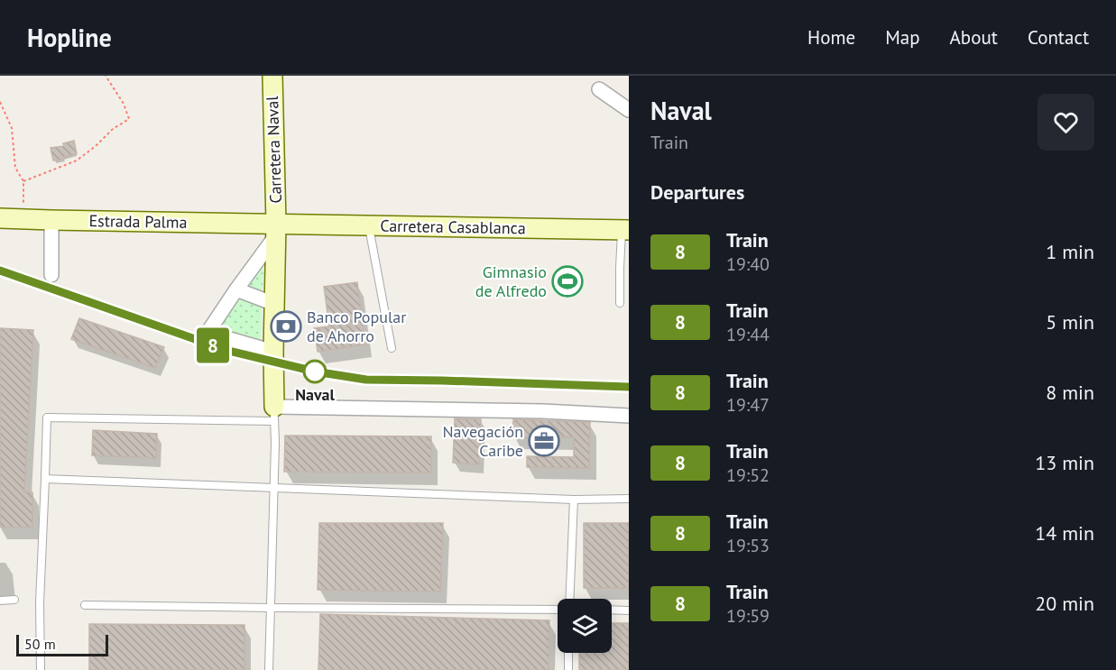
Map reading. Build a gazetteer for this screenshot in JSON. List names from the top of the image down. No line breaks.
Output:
{"streets":{"main road":["Carretera Naval","Estrada Palma","Carretera Casablanca"]},"crossings":[["Carretera Naval","Estrada Palma"],["Carretera Naval","Carretera Casablanca"],["Estrada Palma","Carretera Casablanca"]],"places":{"sports":["Gimnasio de Alfredo"],"bank":["Banco Popular de Ahorro"],"other":["Naval"],"office":["Navegación Caribe"]},"scale_bar":"50 m","page":{"header":"Hopline","nav":["Home","Map","About","Contact"],"on_map":"8","heading":[["Naval","Train"],"Departures"],"list":[{"mark":"8","name":"Train","note":"19:40","value":"1 min"},{"mark":"8","name":"Train","note":"19:44","value":"5 min"},{"mark":"8","name":"Train","note":"19:47","value":"8 min"},{"mark":"8","name":"Train","note":"19:52","value":"13 min"},{"mark":"8","name":"Train","note":"19:53","value":"14 min"},{"mark":"8","name":"Train","note":"19:59","value":"20 min"}],"scale":"50 m"}}
